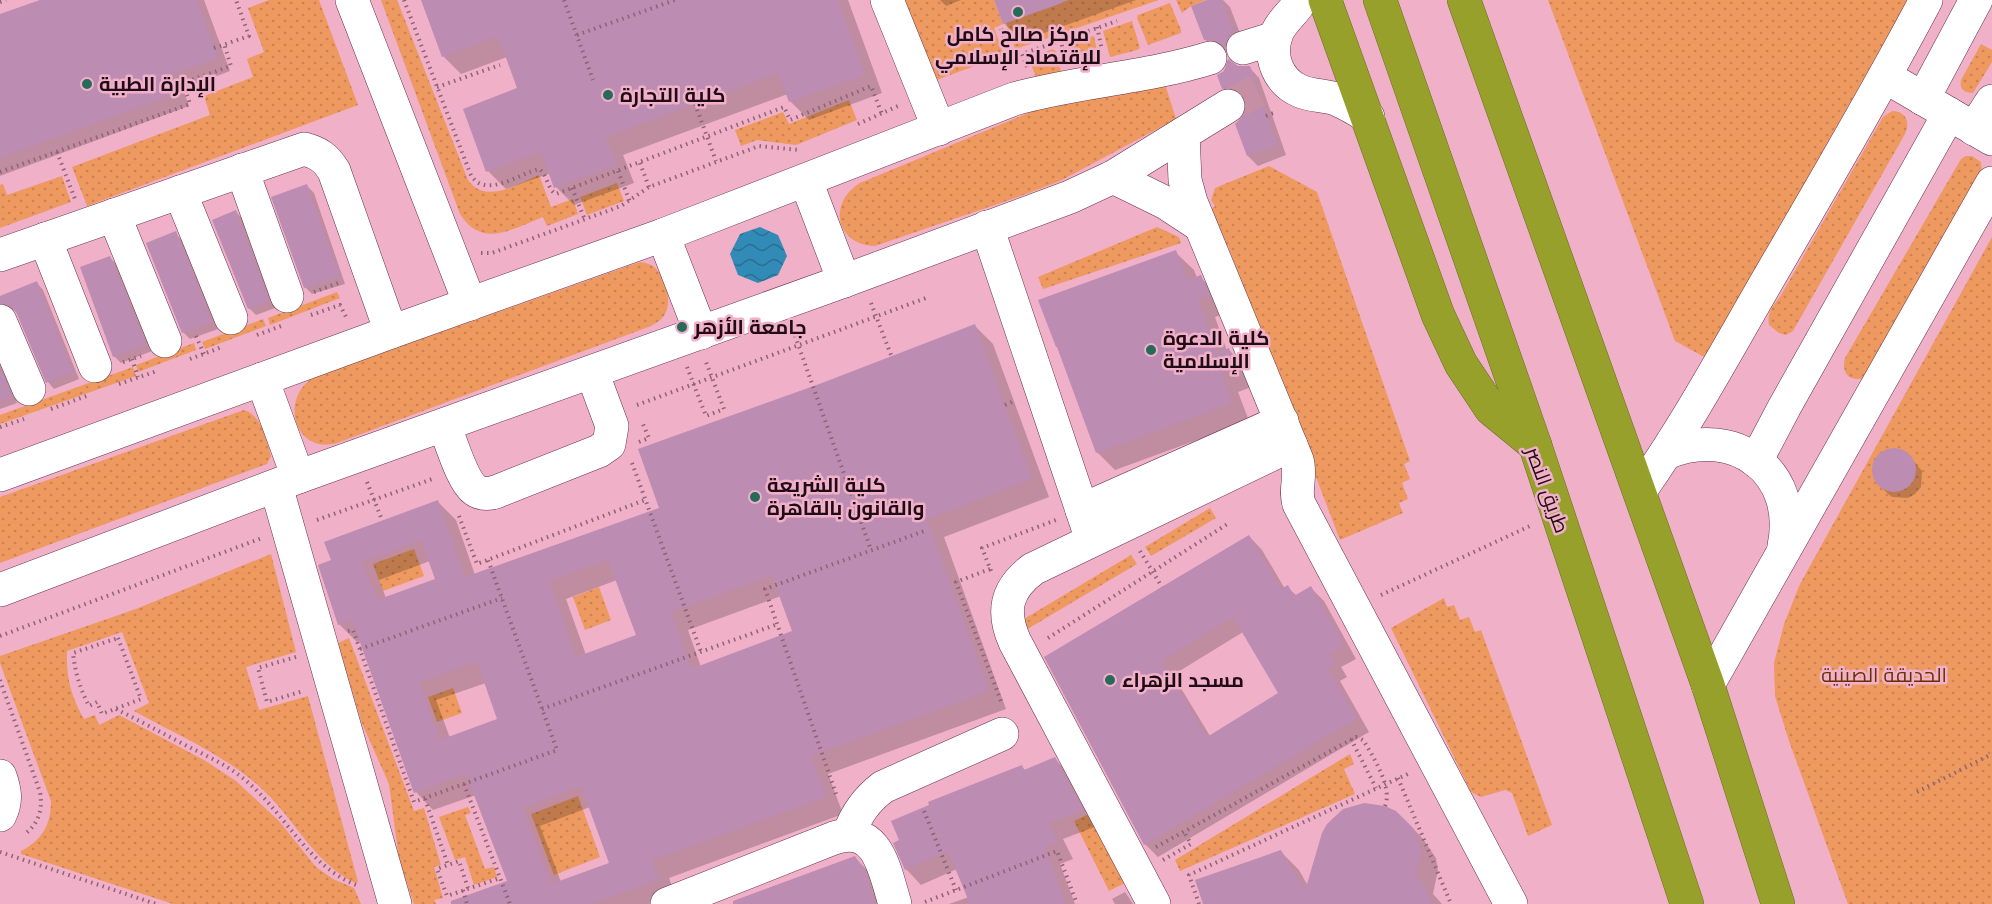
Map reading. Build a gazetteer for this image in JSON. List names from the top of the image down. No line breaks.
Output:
{"streets":{"highway":["طريق النصر"]},"parks":["الحديقة الصينية"],"places":["مركز صالح كامل للإقتصاد الإسلامي","الإدارة الطبية","كلية التجارة","جامعة الأزهر","كلية الدعوة الإسلامية","كلية الشريعة والقانون بالقاهرة","مسجد الزهراء"]}
